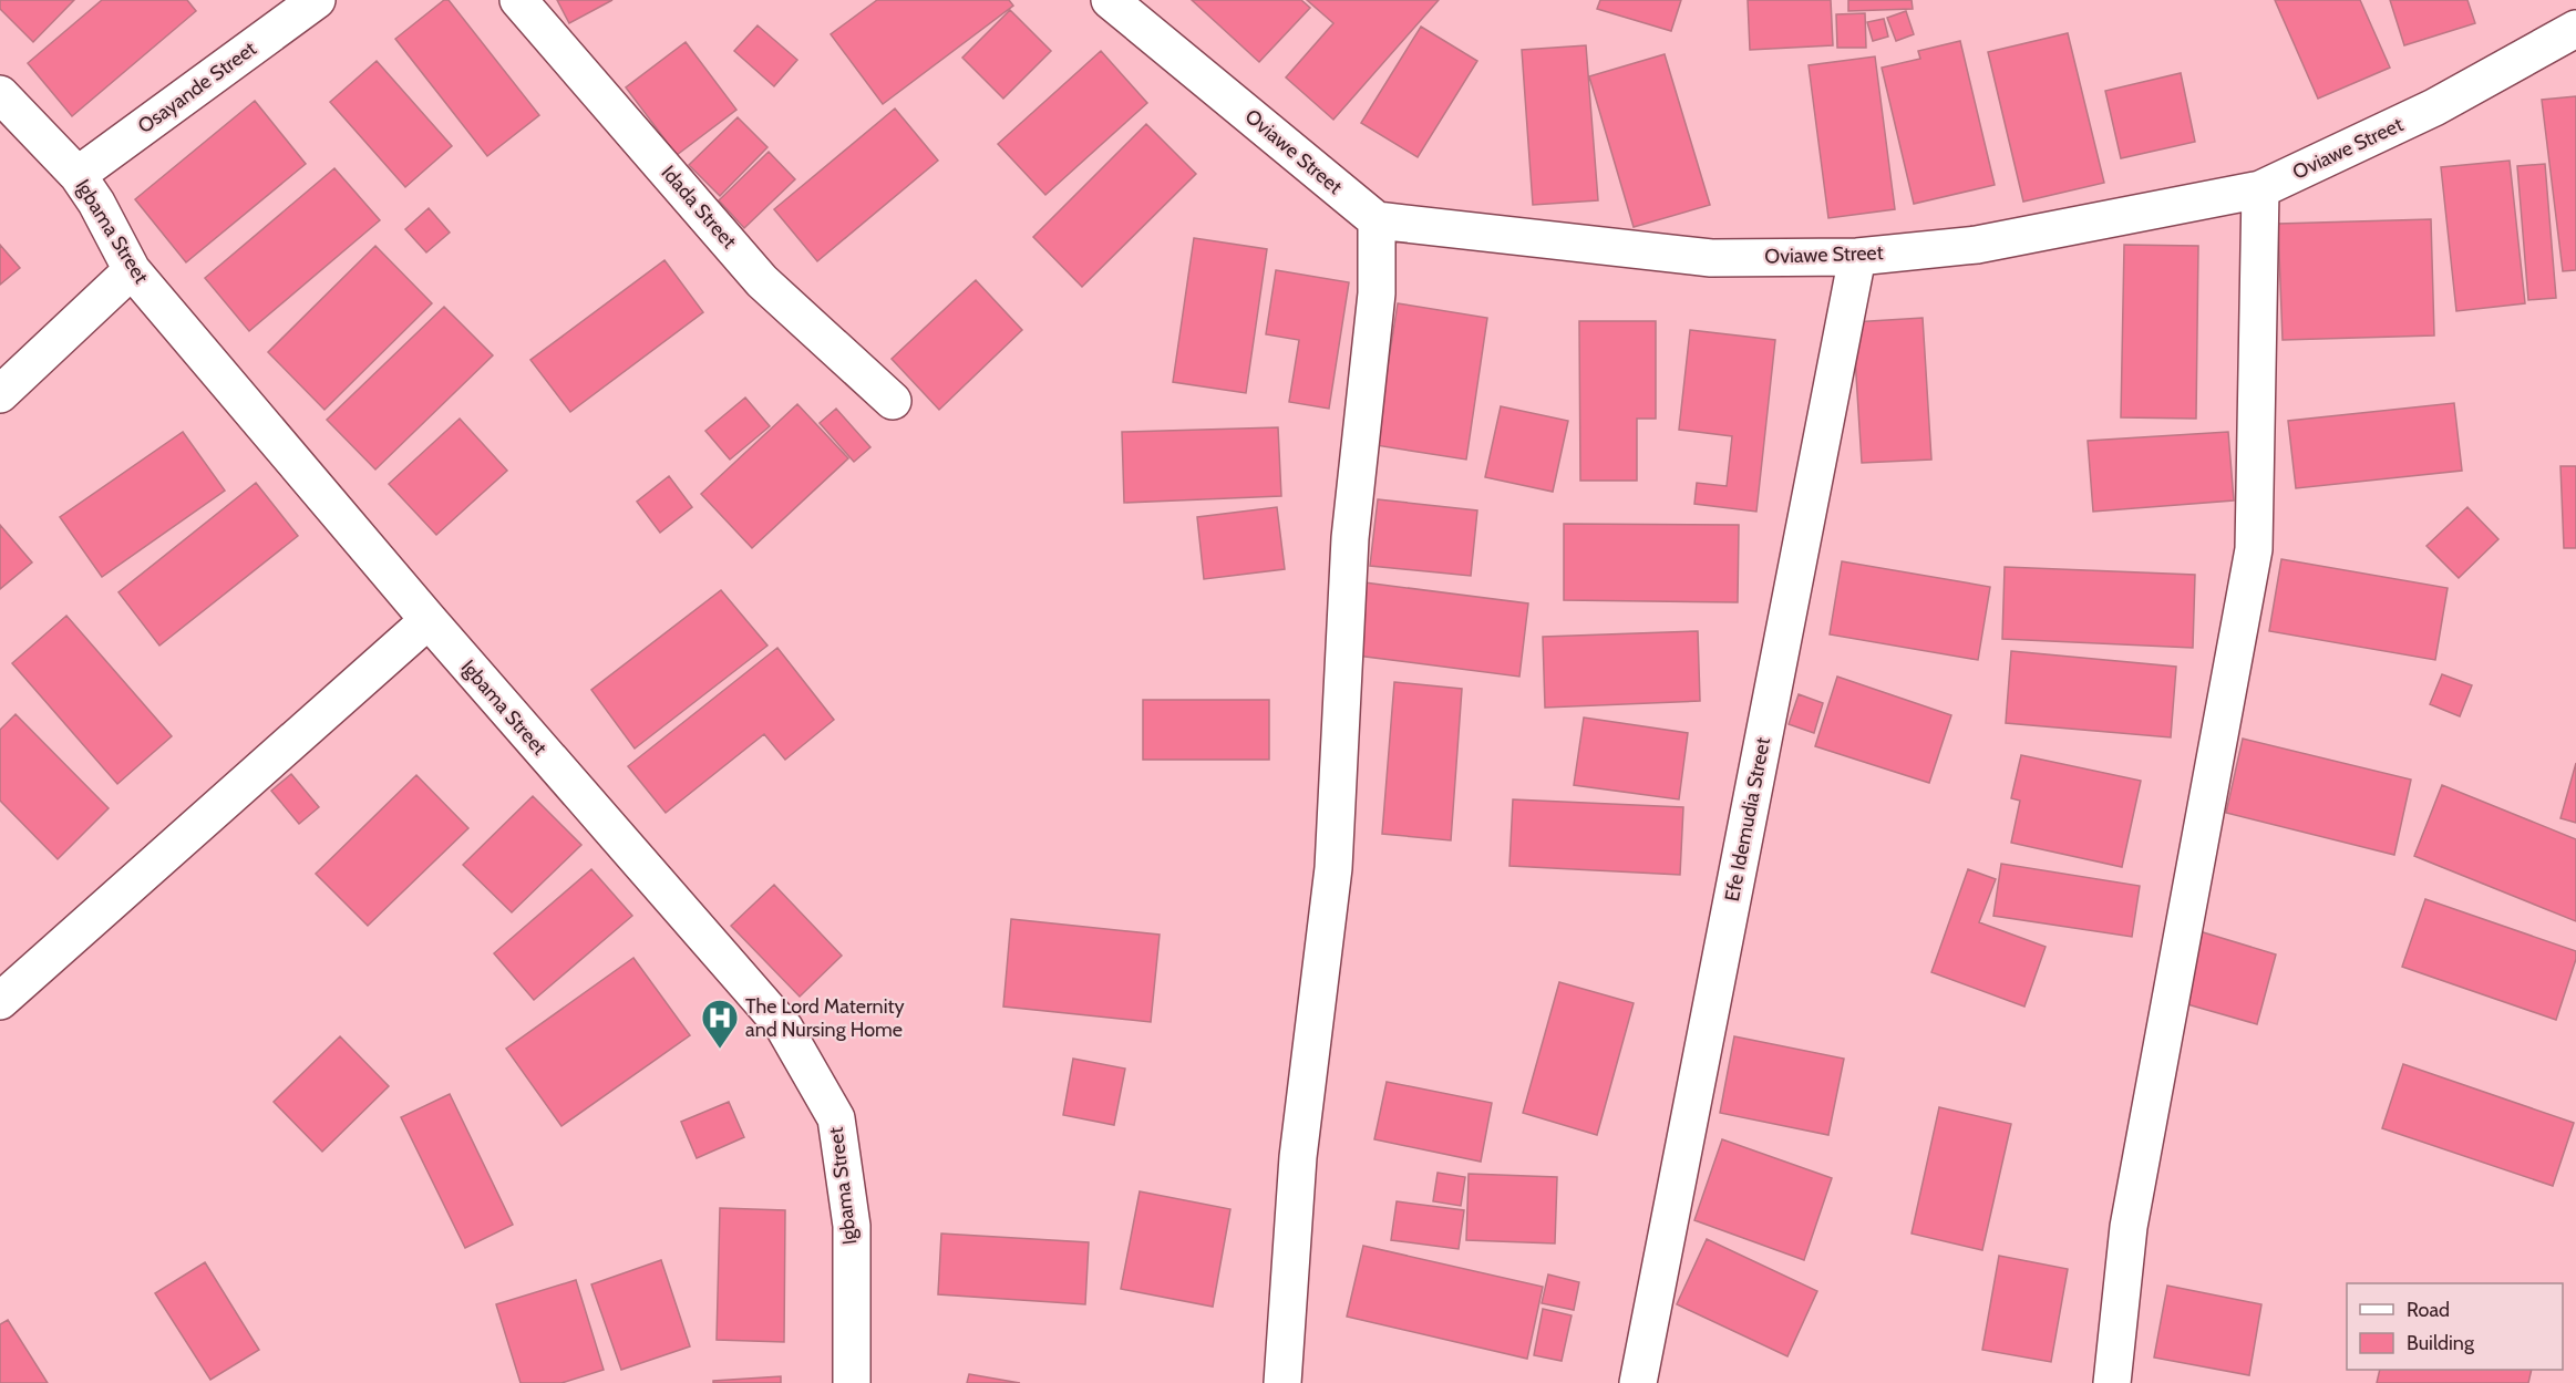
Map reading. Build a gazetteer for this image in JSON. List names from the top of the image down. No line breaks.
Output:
{"streets":{"street":["Osayande Street","Oviawe Street","Idada Street","Igbama Street","Efe Idemudia Street"]},"crossings":[["Osayande Street","Igbama Street"],["Oviawe Street","Efe Idemudia Street"]],"places":{"hospital":["The Lord Maternity and Nursing Home"]},"legend":["Road","Building"]}
